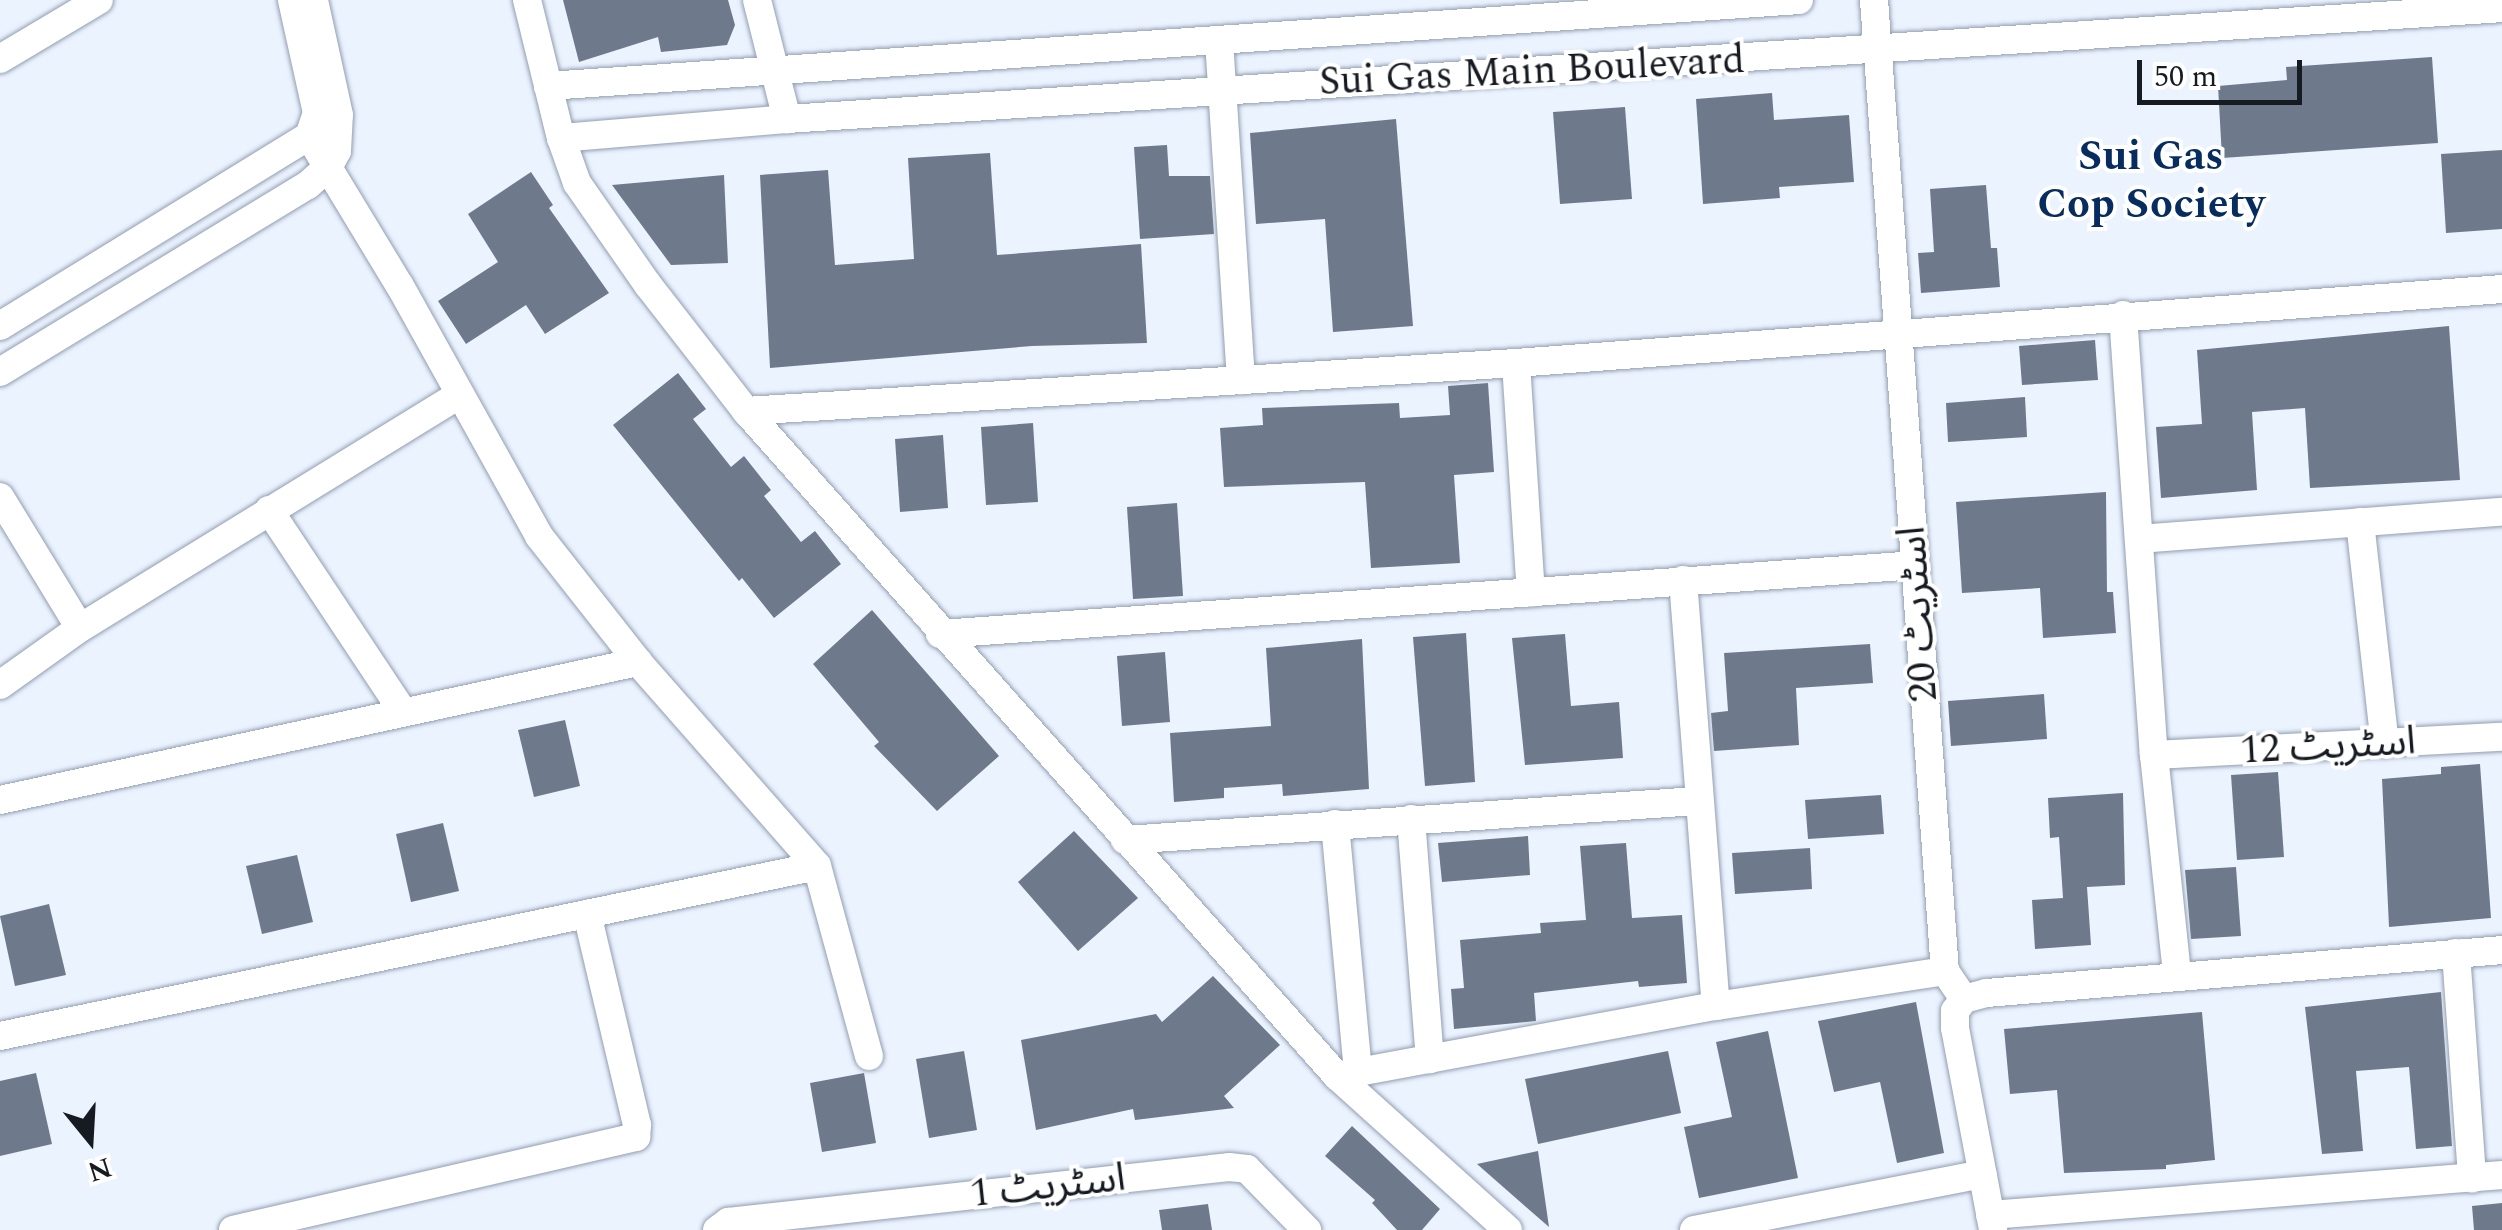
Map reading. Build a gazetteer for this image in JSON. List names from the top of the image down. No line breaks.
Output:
{"streets":{"street":["Sui Gas Main Boulevard","اسٹریٹ 20","اسٹریٹ 12","اسٹریٹ 1"]},"crossings":[["Sui Gas Main Boulevard","اسٹریٹ 20"]],"districts":["Sui Gas Cop Society"],"scale_bar":"50 m","north":"bottom"}
